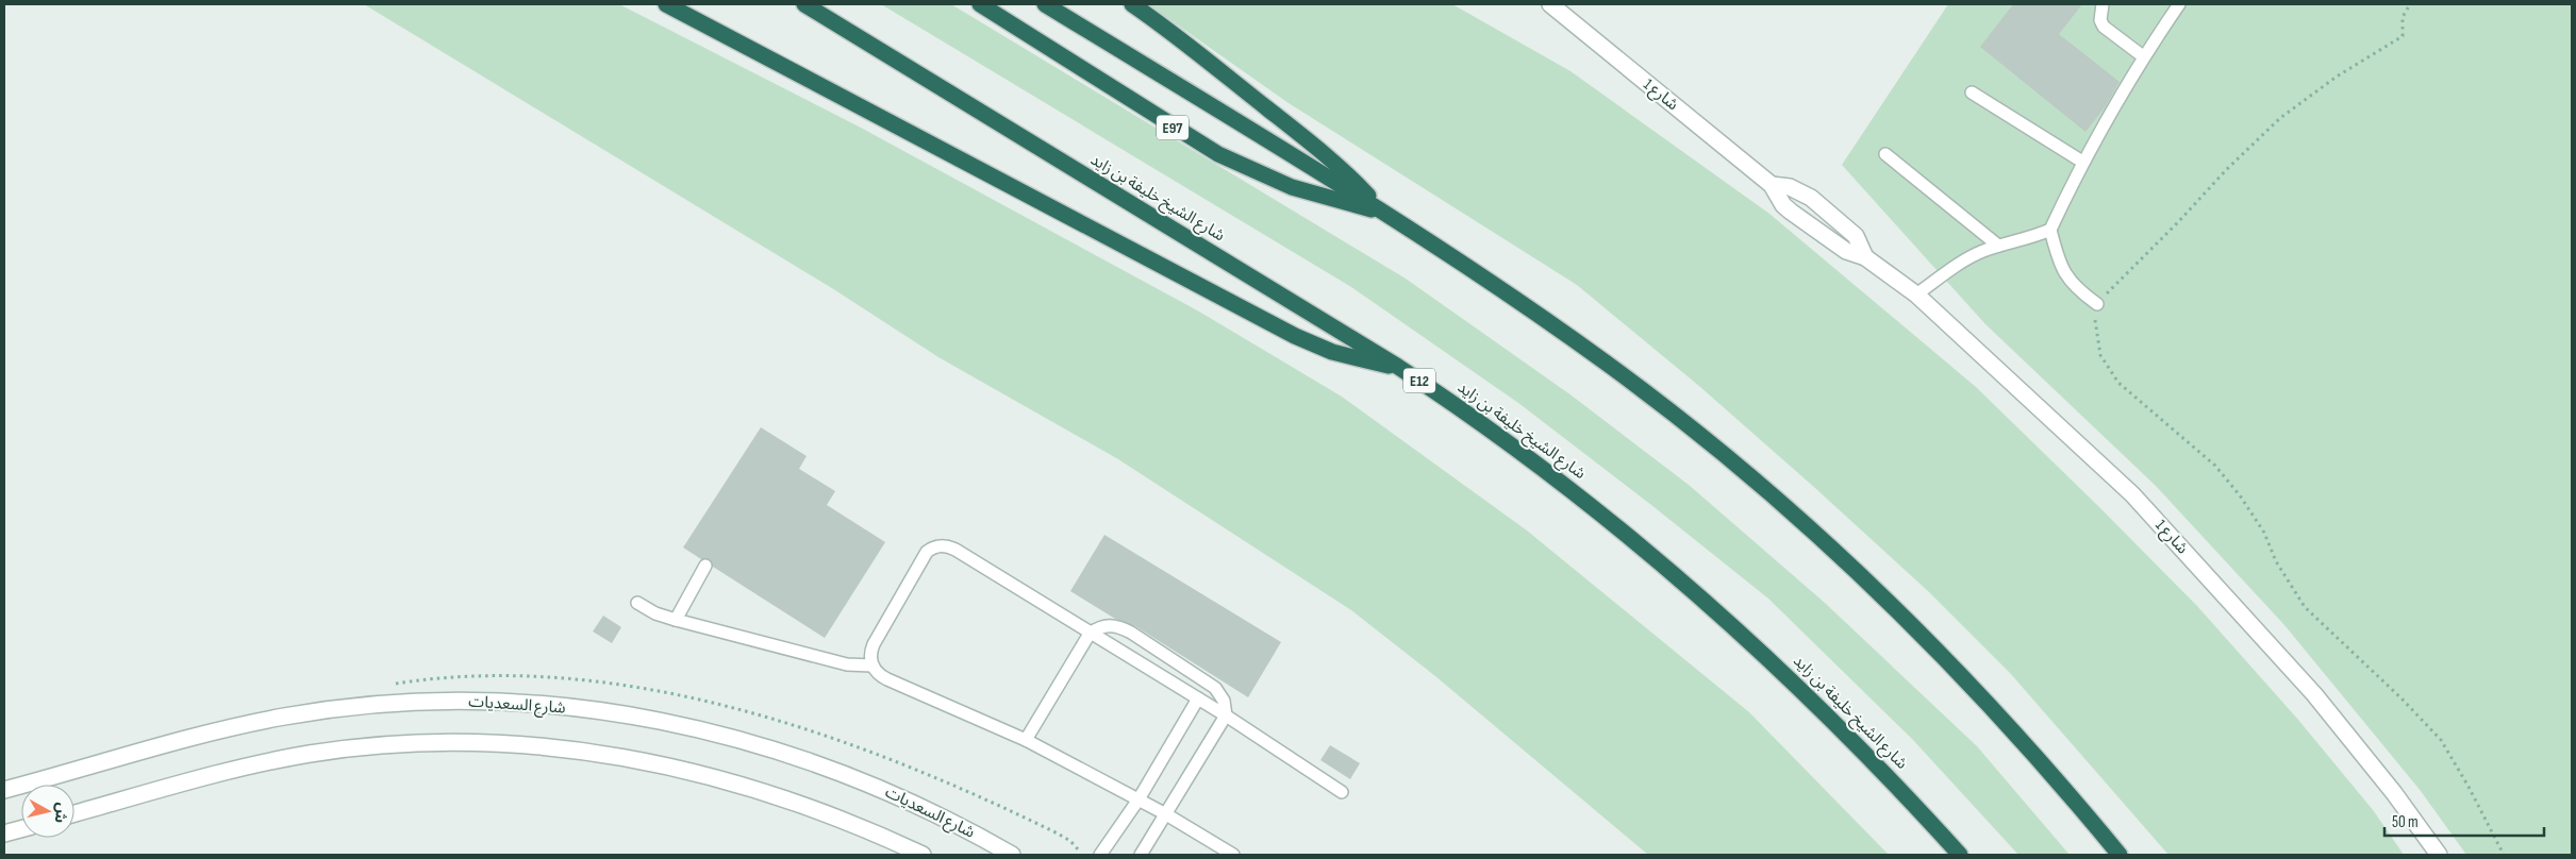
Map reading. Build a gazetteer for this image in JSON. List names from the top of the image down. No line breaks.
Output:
{"streets":{"highway":["E97","شارع الشيخ خليفة بن زايد","E12"],"street":["شارع 1","شارع السعديات"]},"scale_bar":"50 m","north":"right"}
